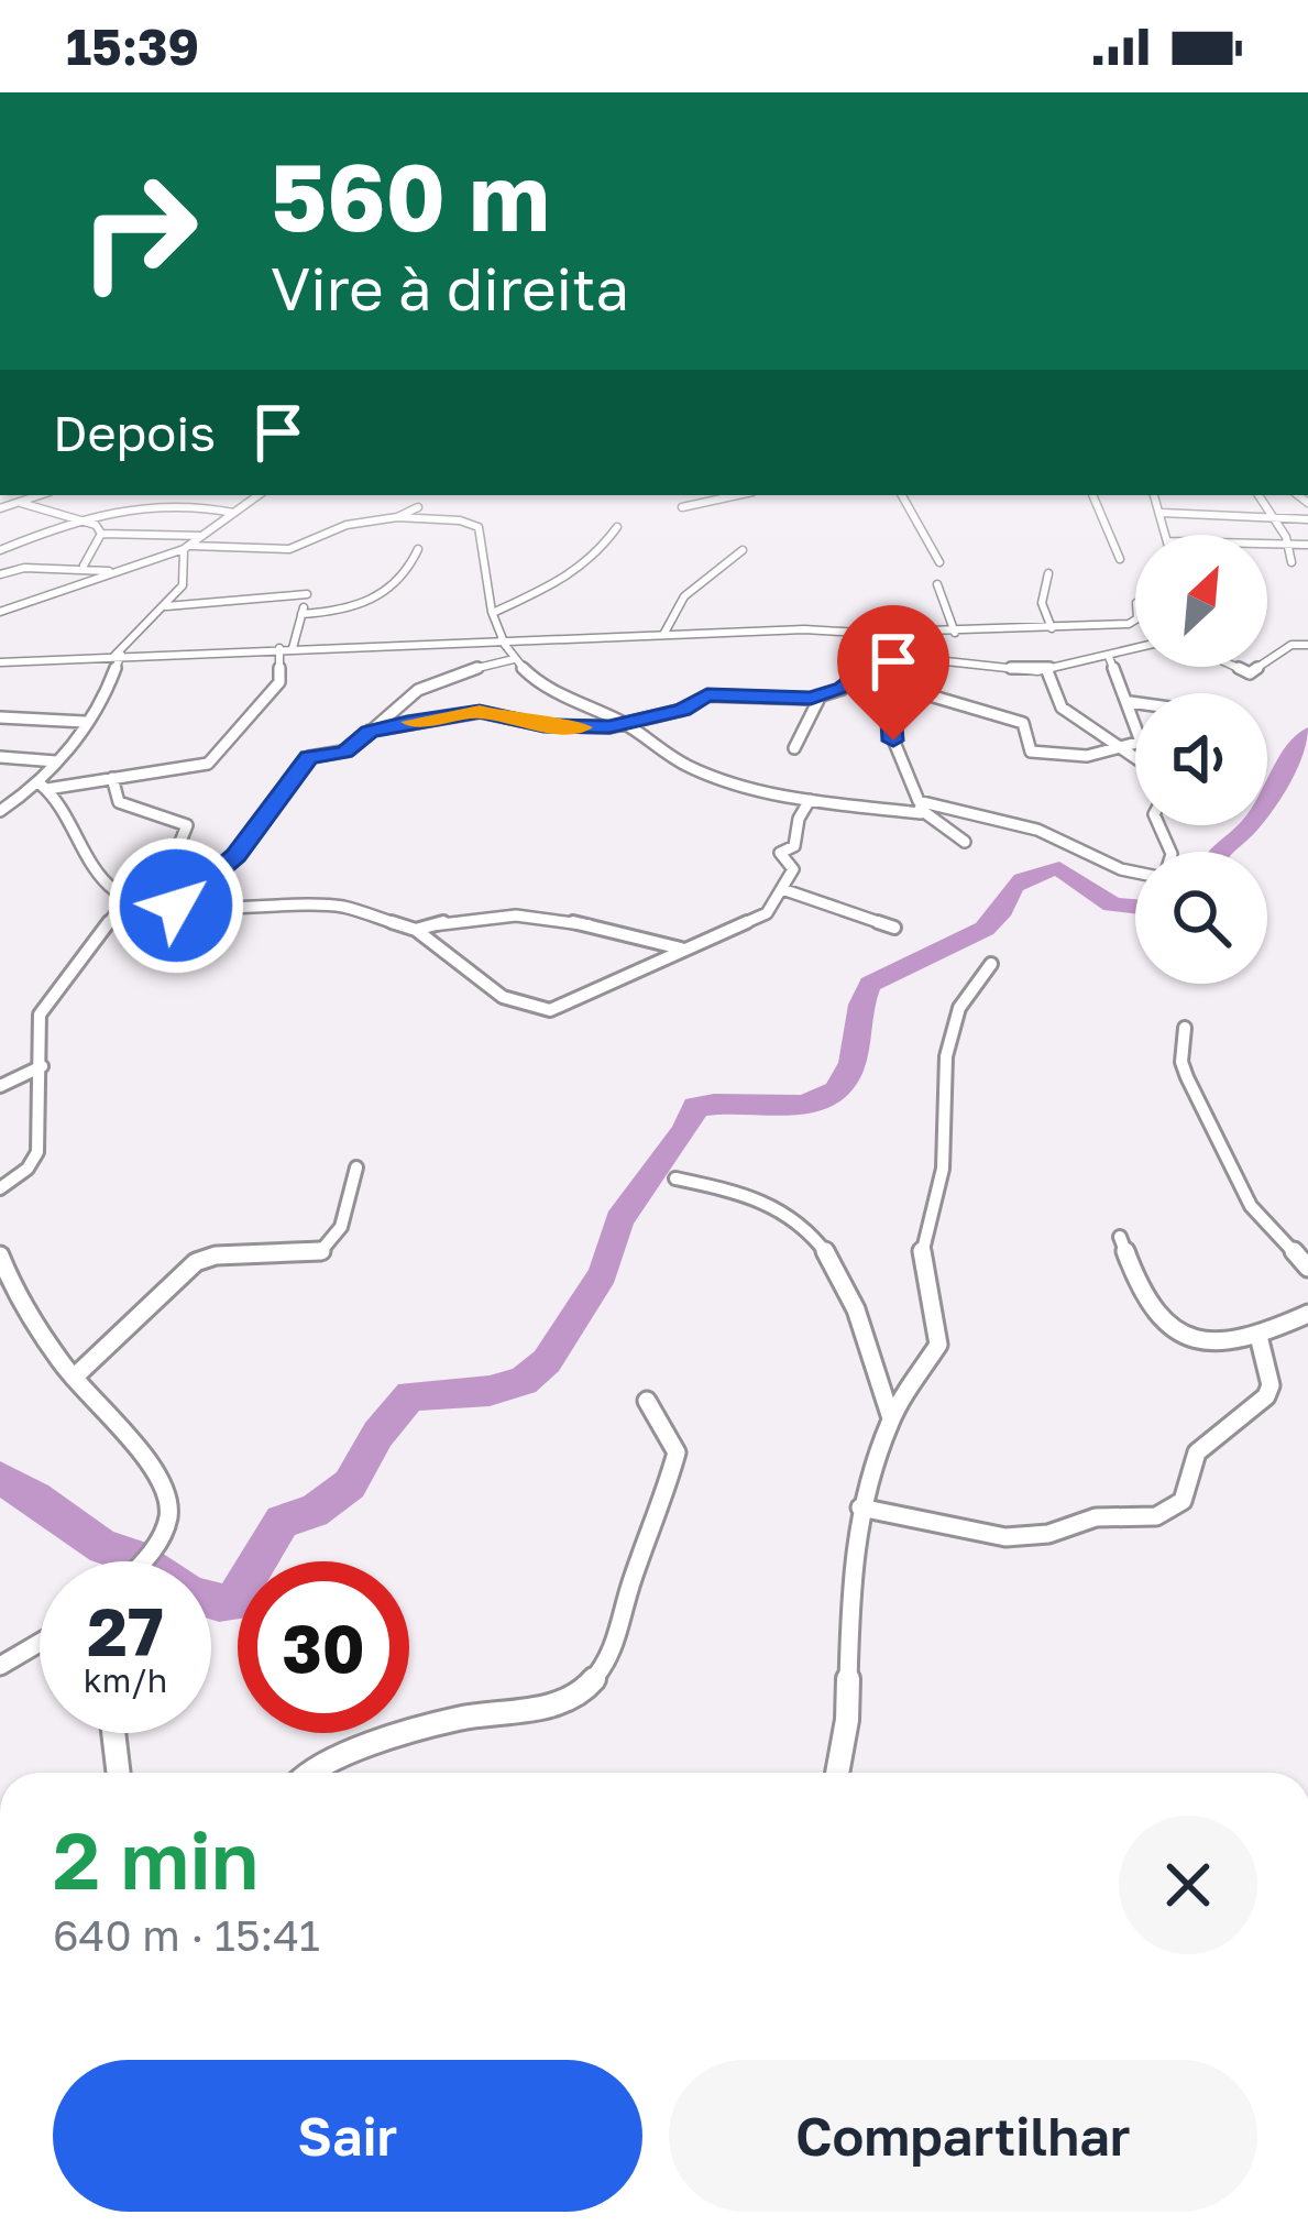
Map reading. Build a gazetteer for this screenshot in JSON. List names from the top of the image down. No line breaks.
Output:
{"north":"top right","page":{"status":"15:39","turn":["560 m","Vire à direita"],"then":"Depois","speed":"27 km/h","limit":"30","heading":["2 min","640 m · 15:41"],"buttons":["Sair","Compartilhar"]}}
